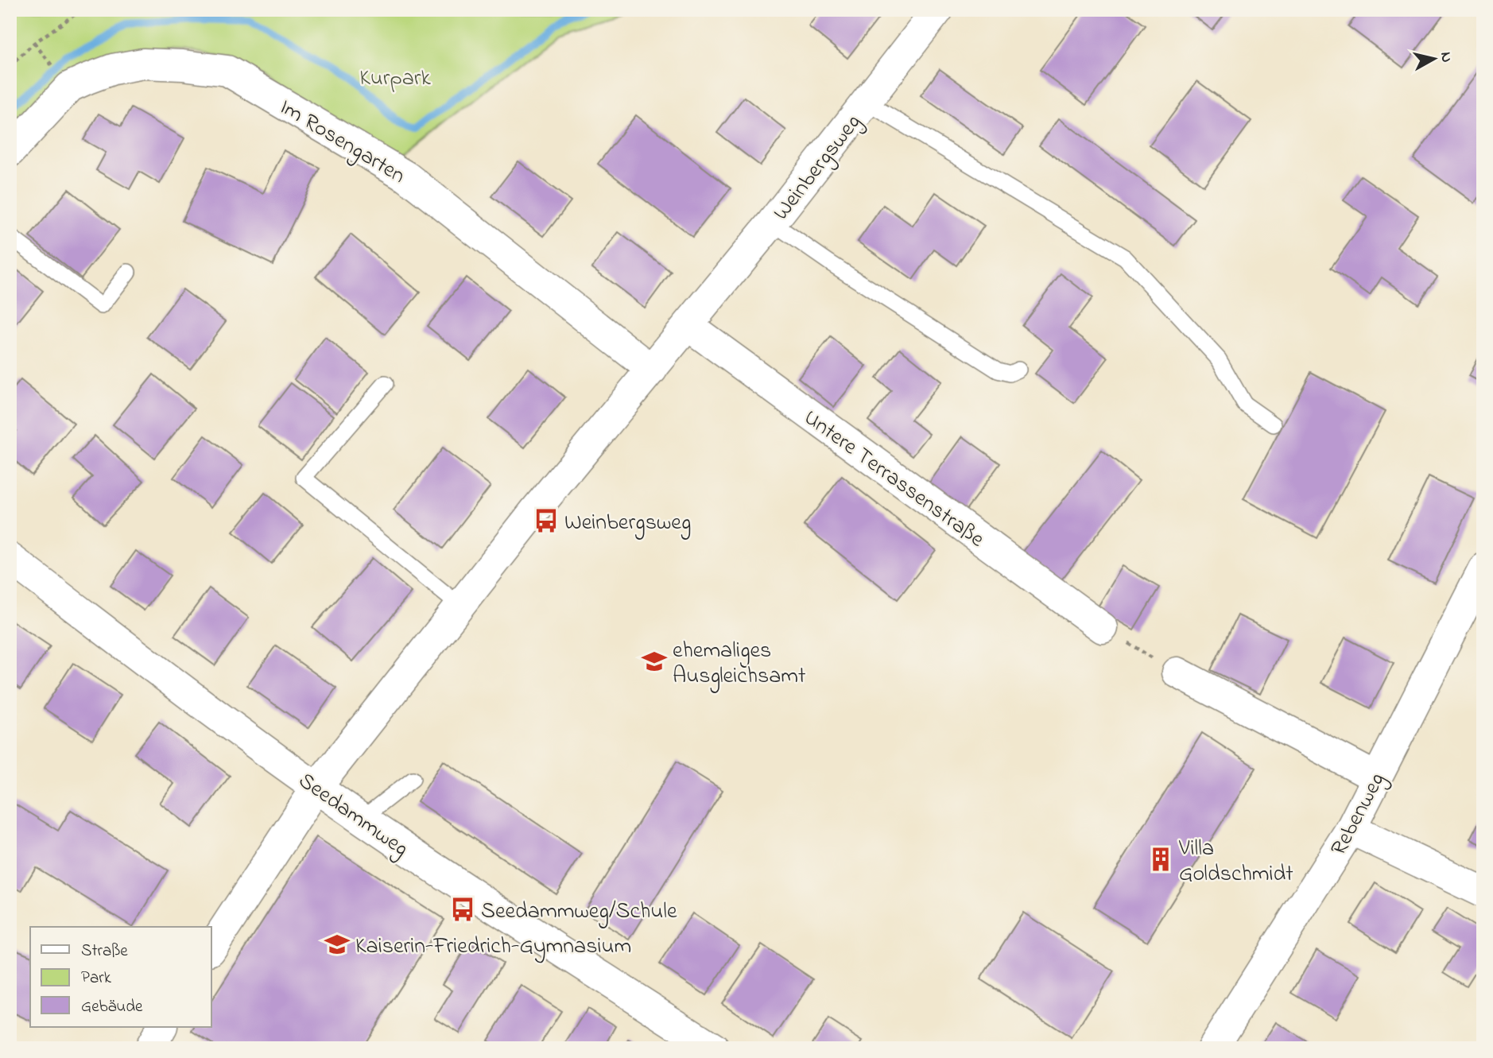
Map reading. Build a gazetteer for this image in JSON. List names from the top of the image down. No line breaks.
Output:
{"streets":{"street":["Im Rosengarten","Weinbergsweg","Untere Terrassenstraße","Seedammweg","Rebenweg"]},"crossings":[["Im Rosengarten","Weinbergsweg"],["Weinbergsweg","Untere Terrassenstraße"],["Weinbergsweg","Seedammweg"]],"parks":["Kurpark"],"places":{"bus stop":["Weinbergsweg","Seedammweg/Schule"],"school or university":["ehemaliges Ausgleichsamt","Kaiserin-Friedrich-Gymnasium"],"building":["Villa Goldschmidt"]},"legend":["Straße","Park","Gebäude"],"north":"right"}
